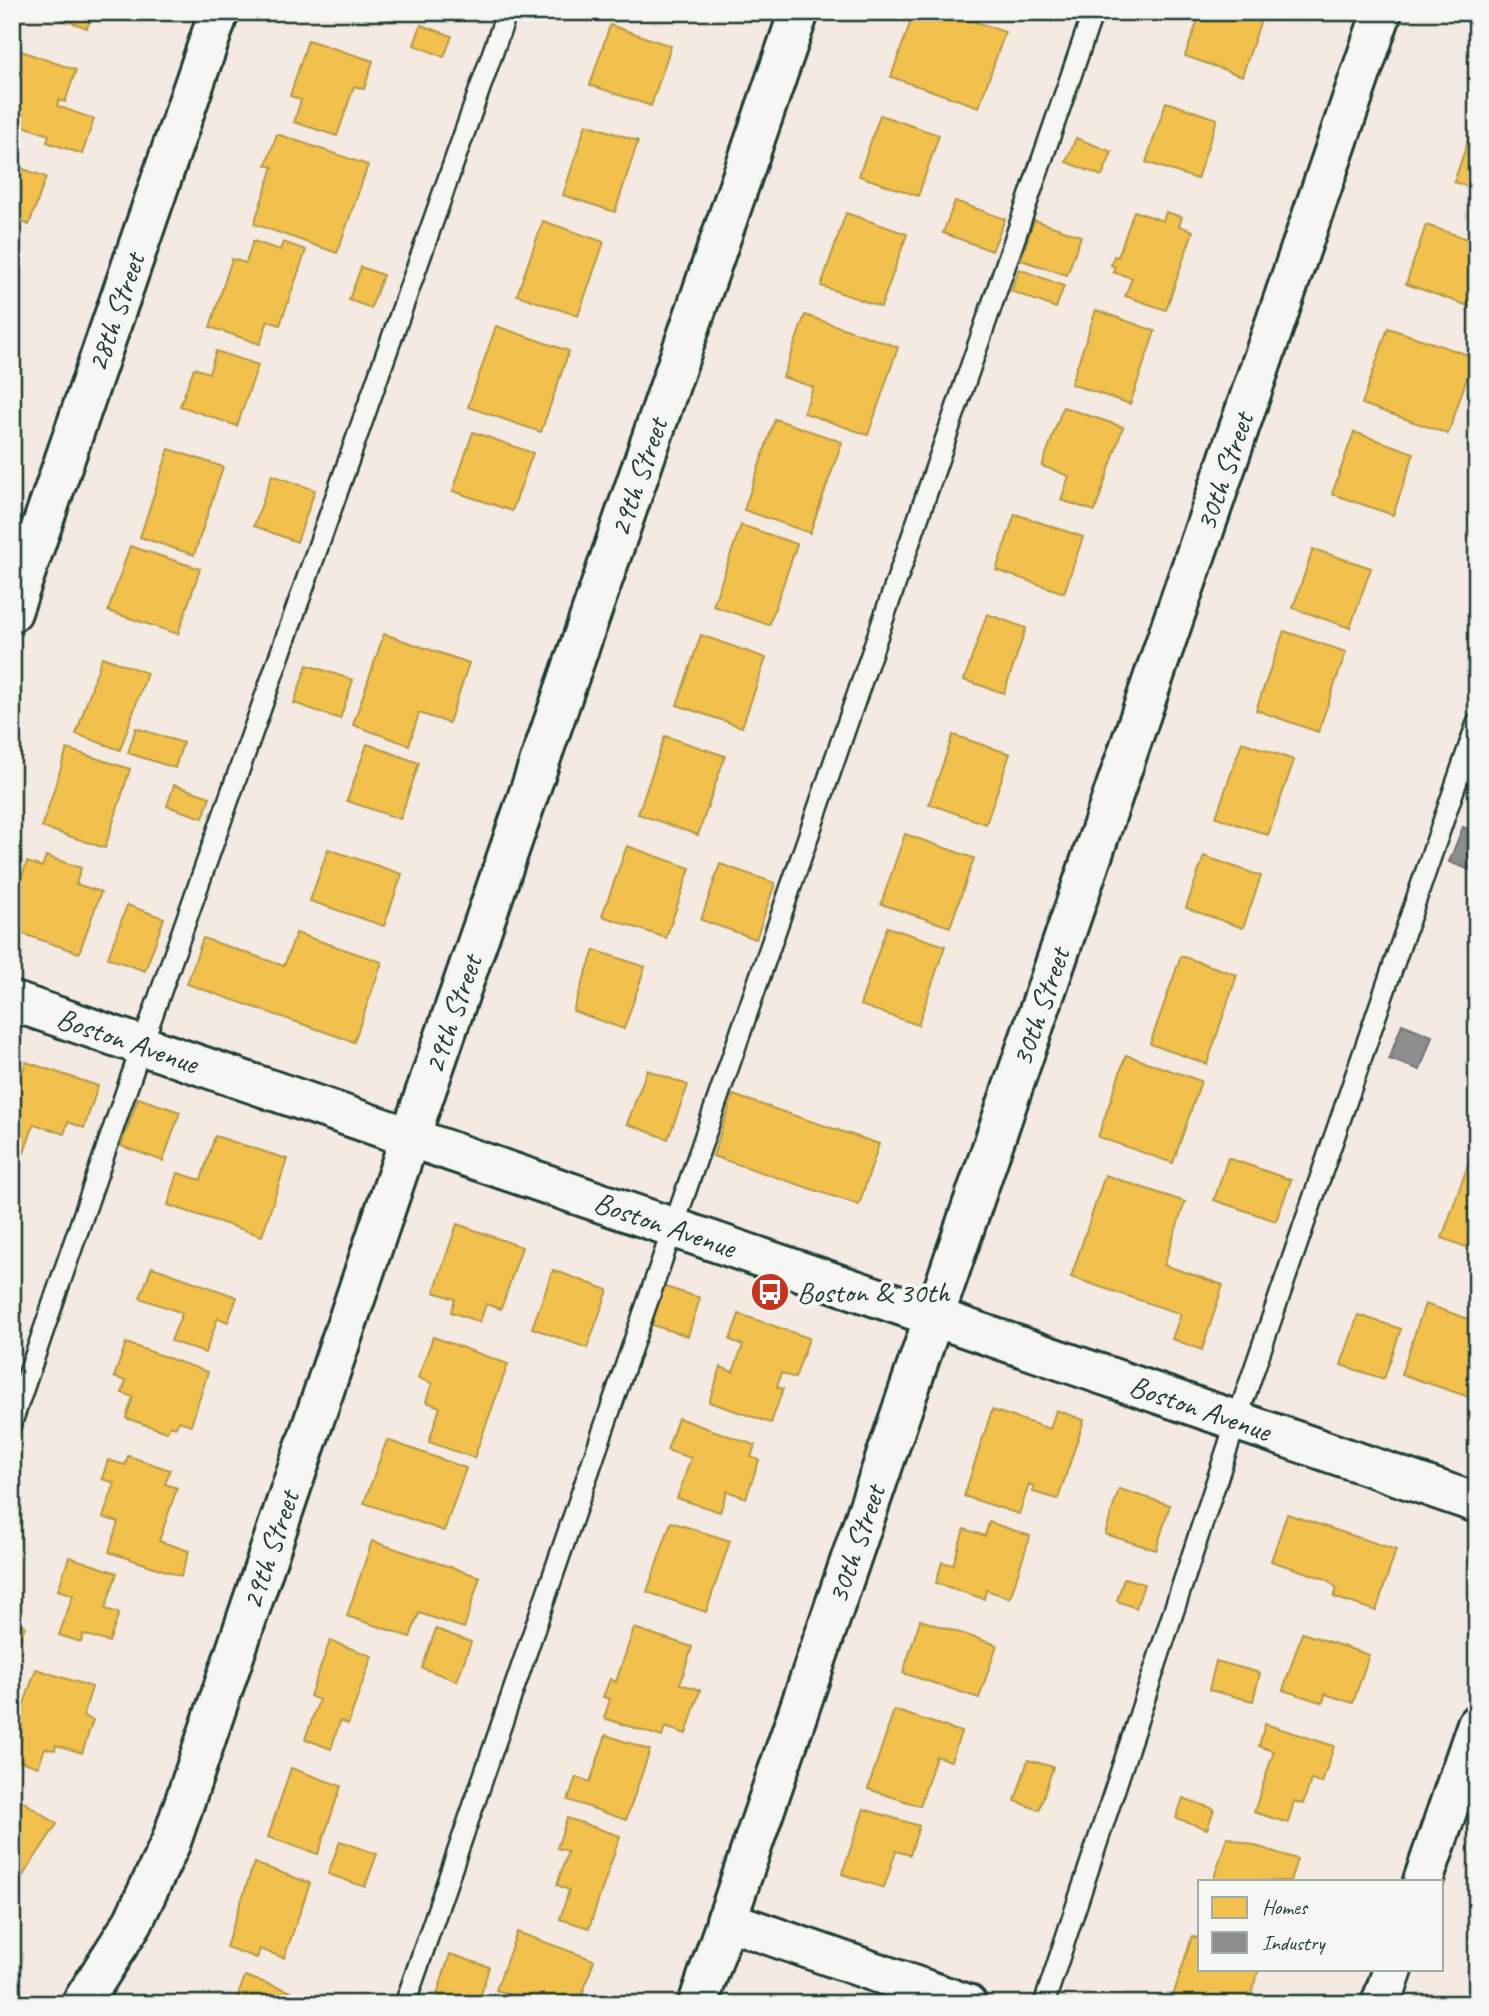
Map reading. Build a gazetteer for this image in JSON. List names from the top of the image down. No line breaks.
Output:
{"streets":{"street":["28th Street","30th Street","29th Street","Boston Avenue"]},"crossings":[["30th Street","Boston Avenue"],["29th Street","Boston Avenue"]],"places":{"bus stop":["Boston & 30th"]},"legend":["Homes","Industry"]}
